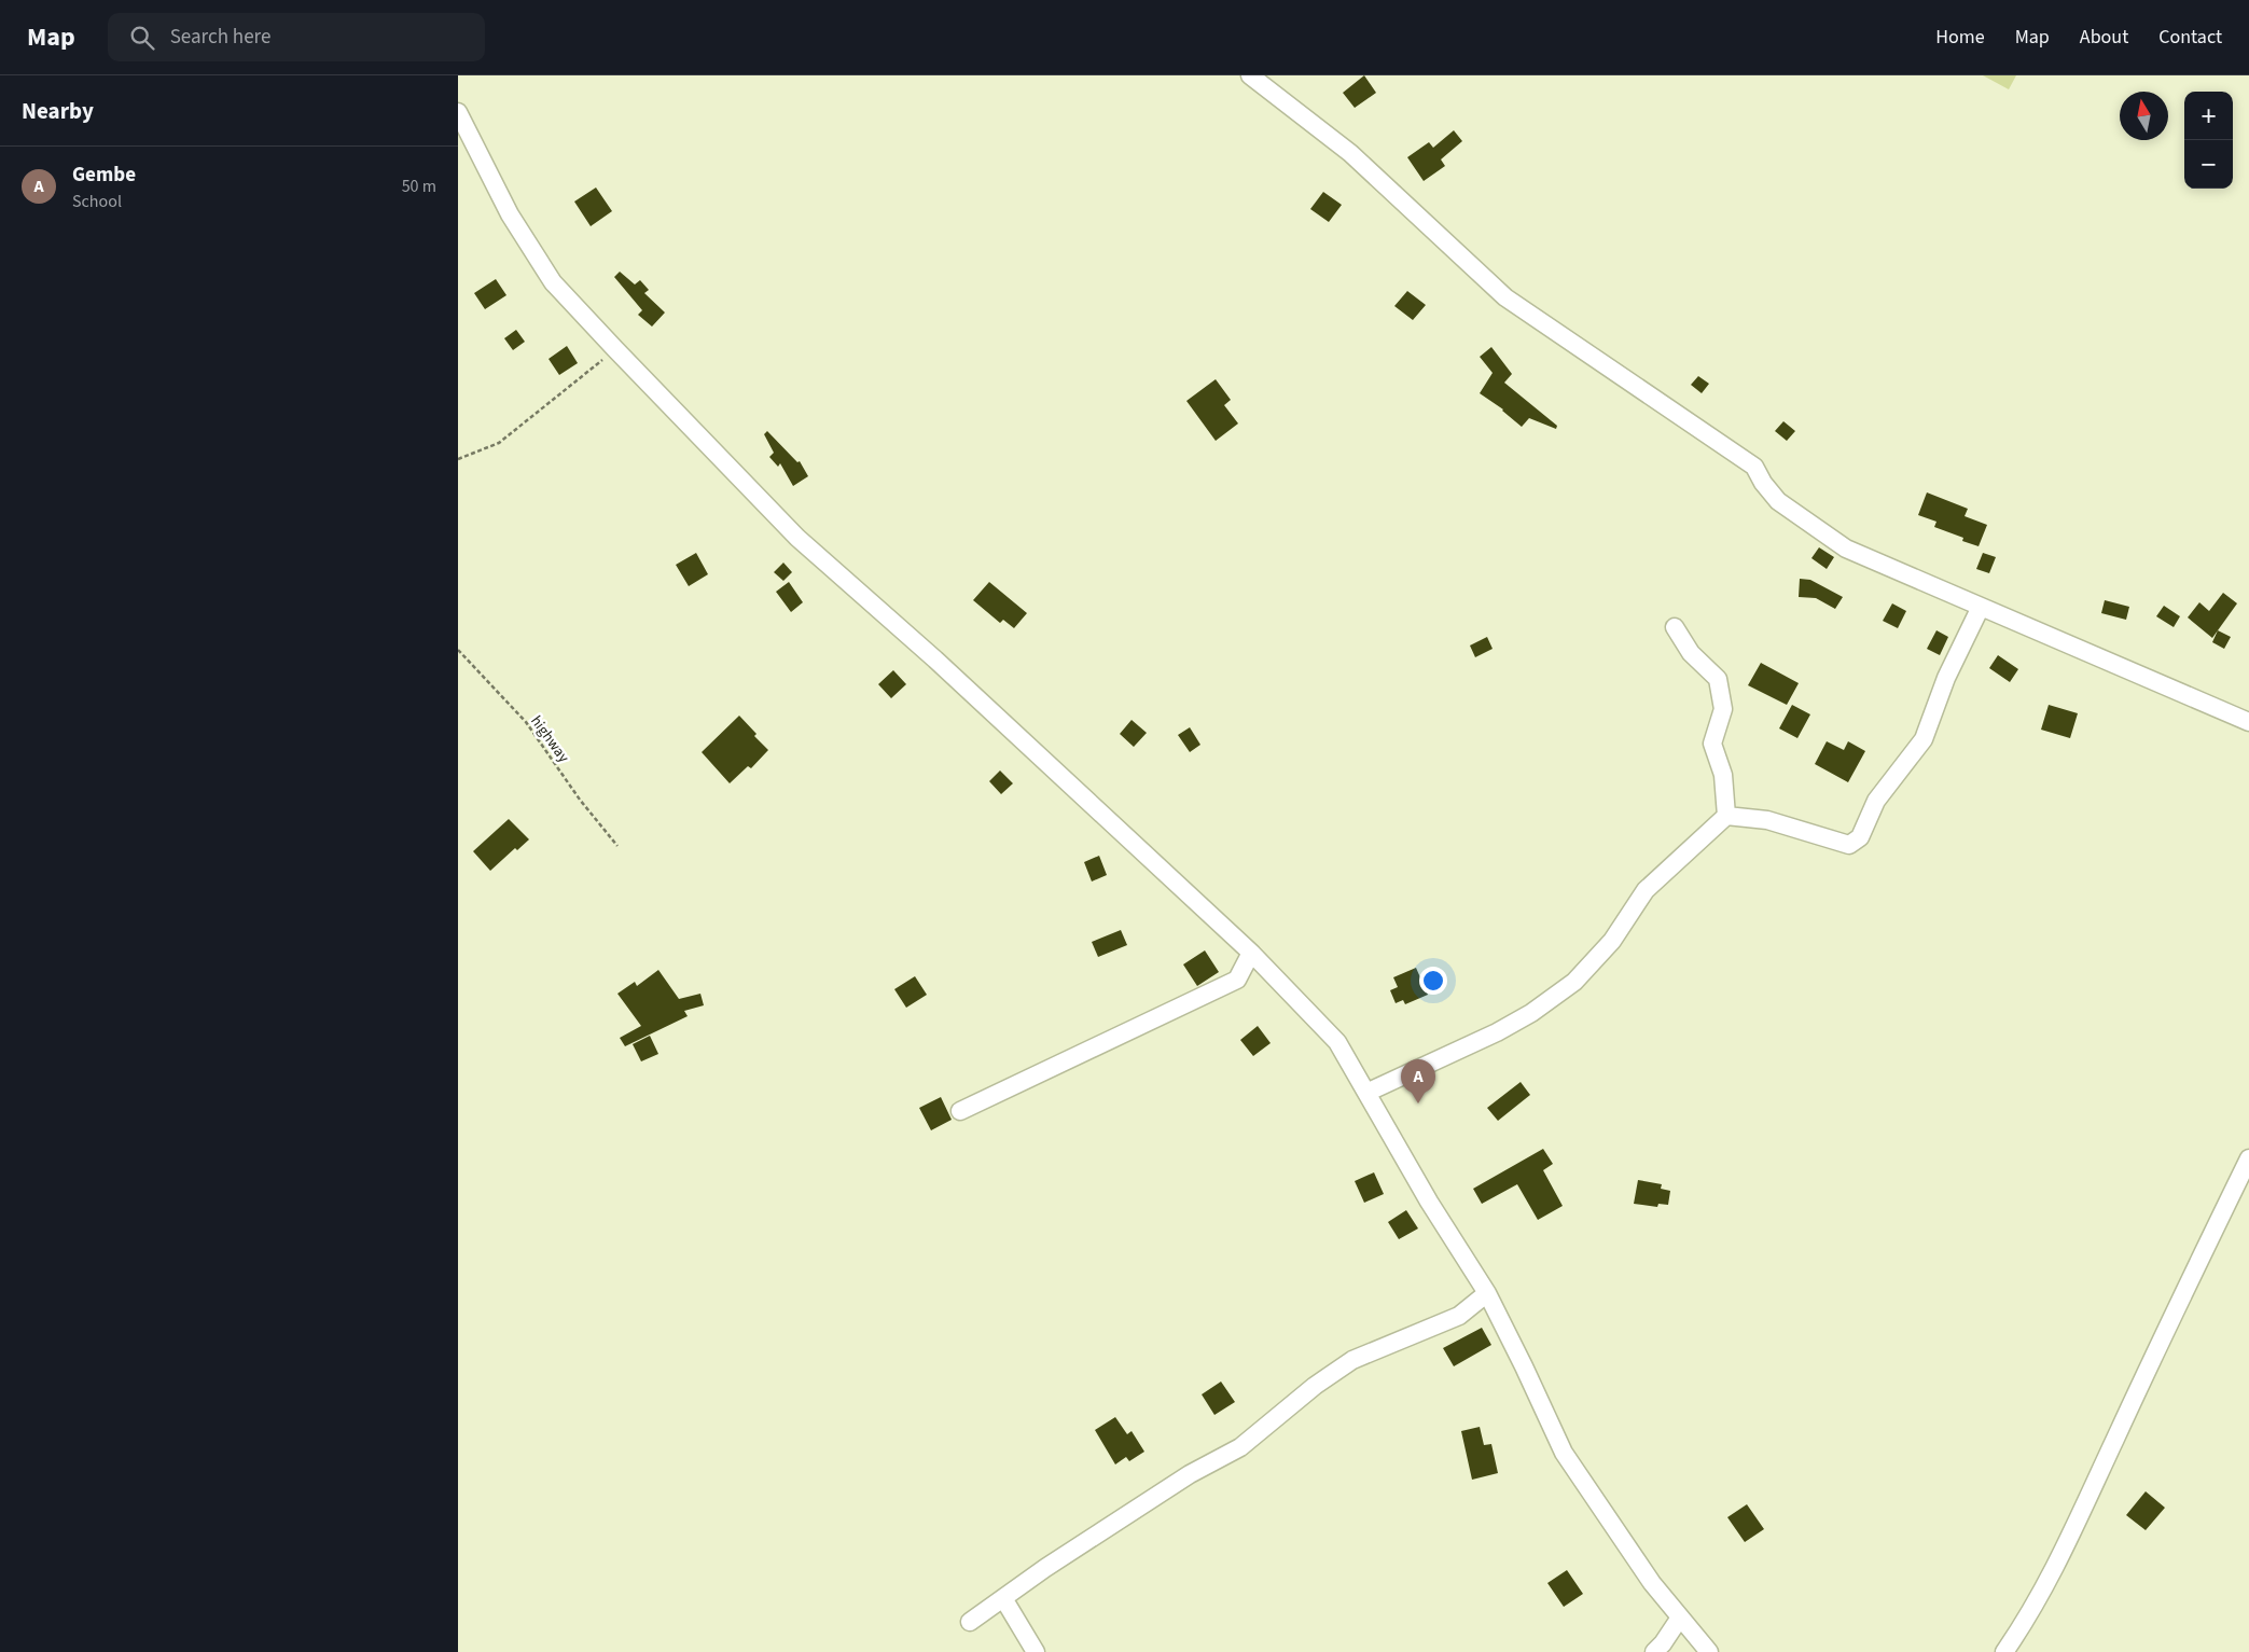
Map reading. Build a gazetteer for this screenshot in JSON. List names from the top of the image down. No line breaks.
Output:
{"streets":{"path":["highway"]},"north":"top","page":{"header":"Map","search":"Search here","nav":["Home","Map","About","Contact"],"heading":"Nearby","map_buttons":["+","−"],"list":[{"mark":"A","name":"Gembe","note":"School","value":"50 m"}],"pins":"A"}}
